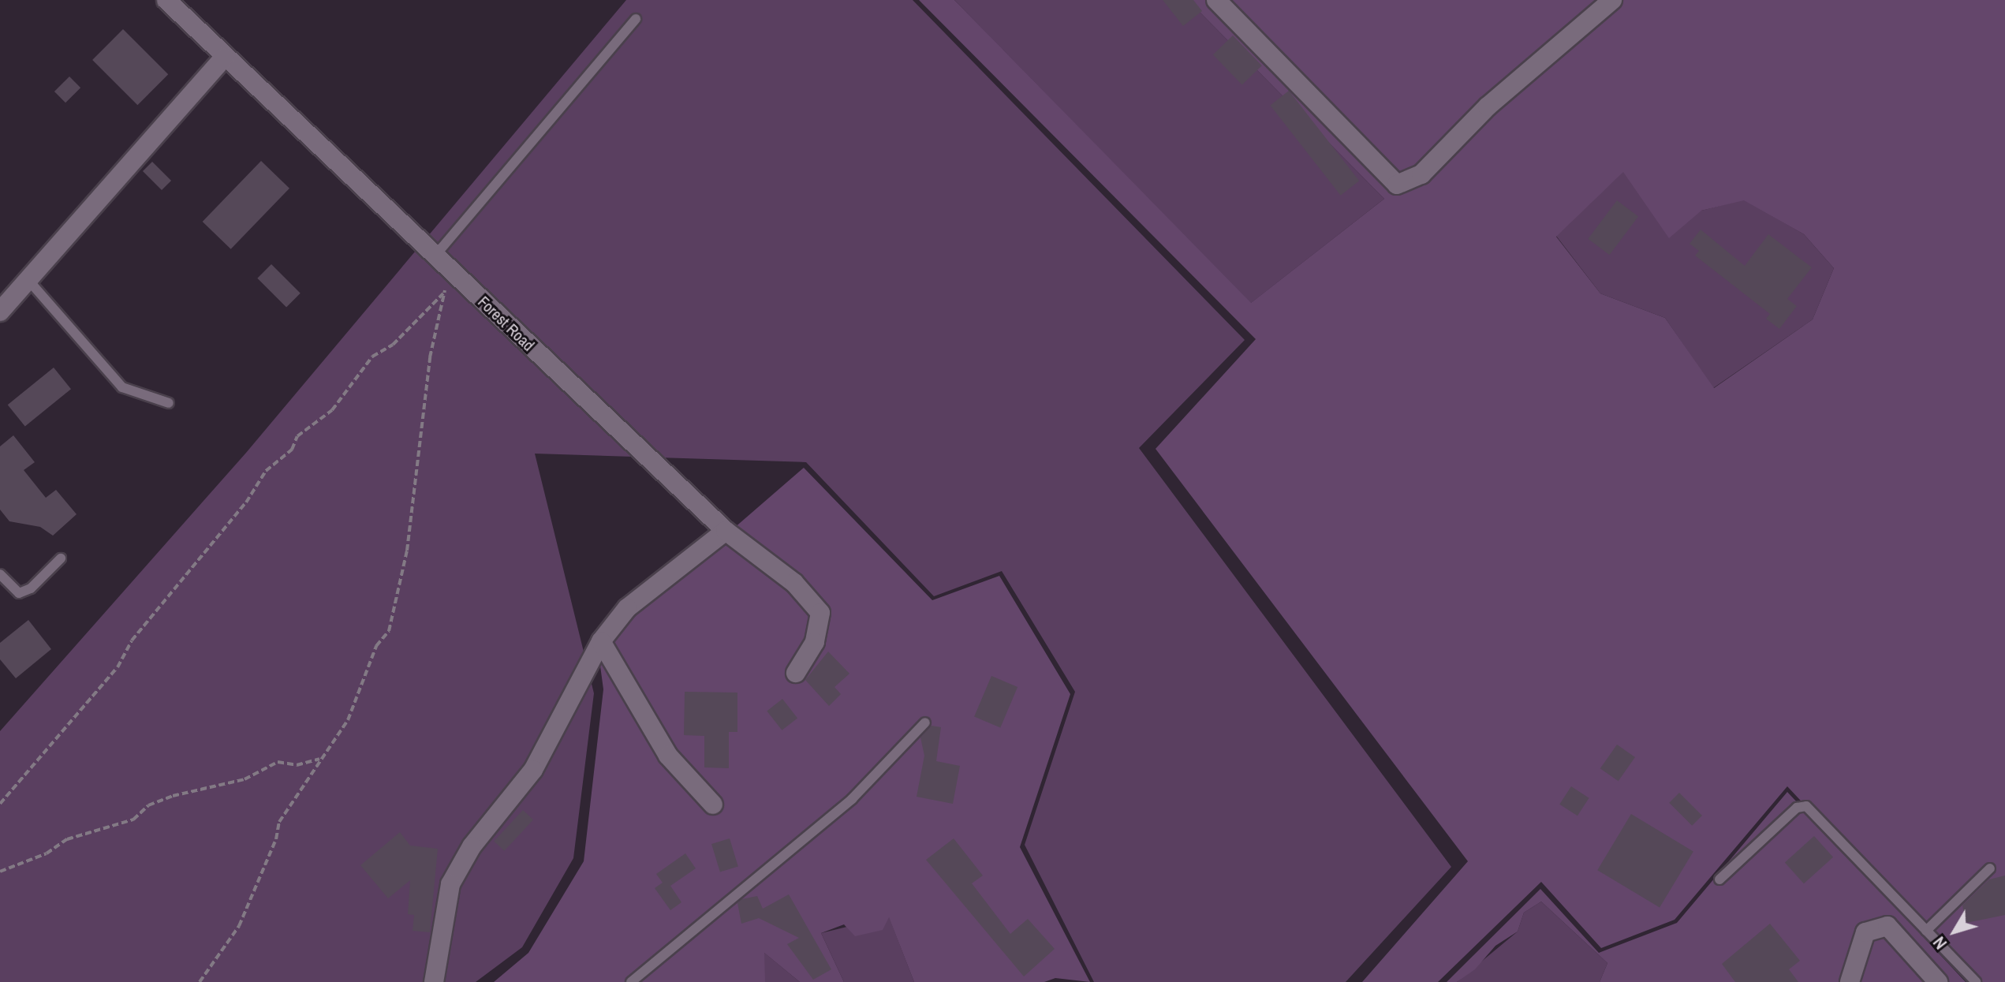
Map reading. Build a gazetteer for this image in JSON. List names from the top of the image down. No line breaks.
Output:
{"streets":{"street":["Forest Road"]},"north":"bottom left"}
